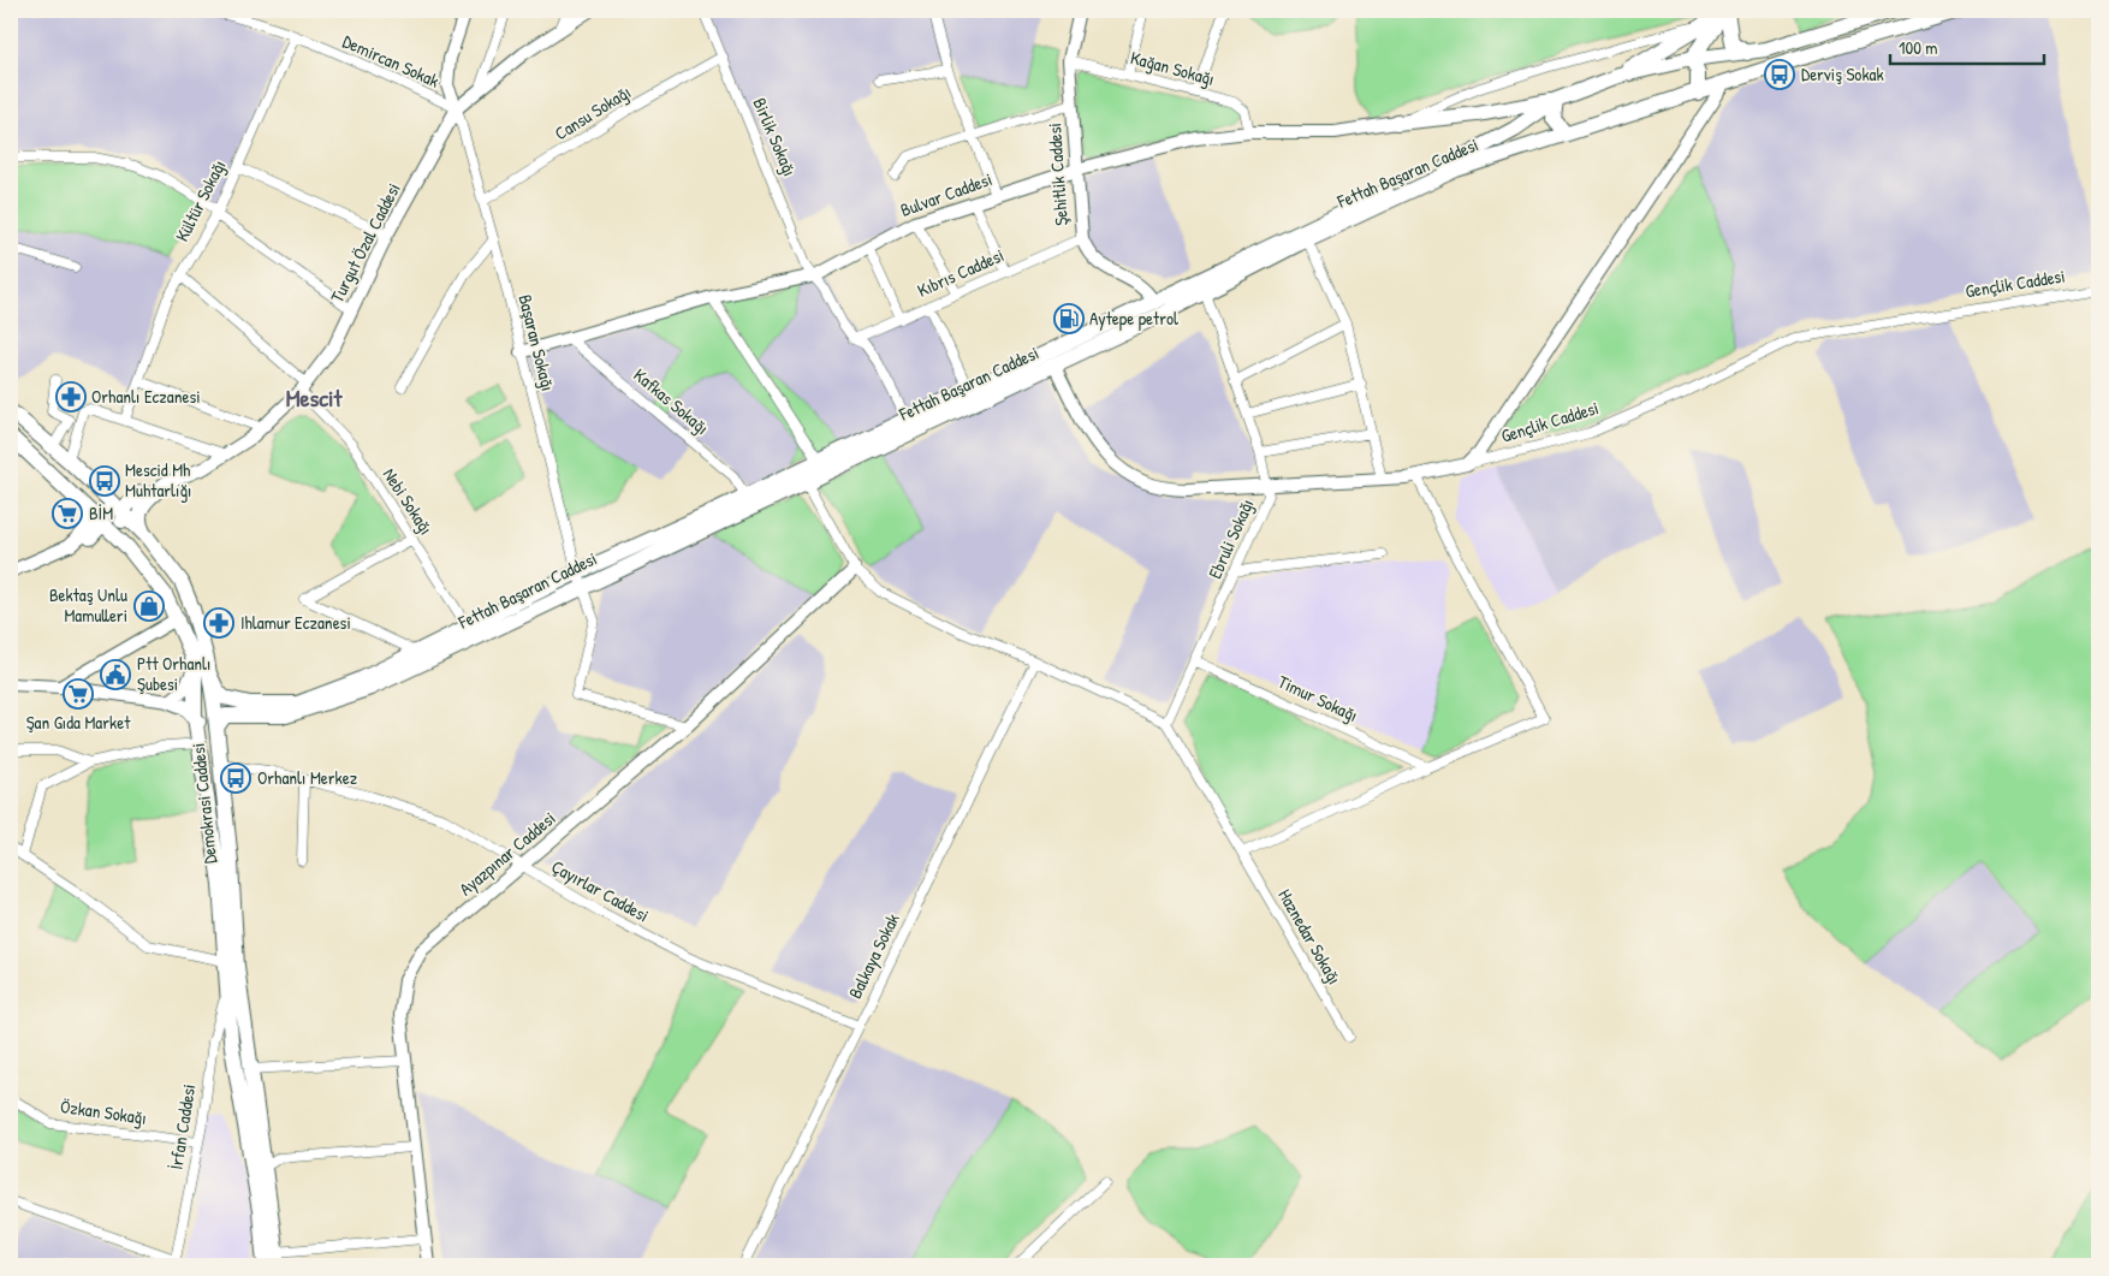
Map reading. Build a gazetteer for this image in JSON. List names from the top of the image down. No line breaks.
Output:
{"streets":{"main road":["Fettah Başaran Caddesi","Demokrasi Caddesi"],"street":["Demircan Sokak","Kağan Sokağı","Cansu Sokağı","Birlik Sokağı","Şehitlik Caddesi","Bulvar Caddesi","Kültür Sokağı","Turgut Özal Caddesi","Kıbrıs Caddesi","Gençlik Caddesi","Başaran Sokağı","Kafkas Sokağı","Nebi Sokağı","Ebruli Sokağı","Timur Sokağı","Ayazpınar Caddesi","Çayırlar Caddesi","Haznedar Sokağı","Balkaya Sokak","Özkan Sokağı","İrfan Caddesi"]},"crossings":[["Demircan Sokak","Kültür Sokağı"],["Demircan Sokak","Turgut Özal Caddesi"],["Demircan Sokak","Başaran Sokağı"],["Kağan Sokağı","Şehitlik Caddesi"],["Kağan Sokağı","Bulvar Caddesi"],["Cansu Sokağı","Birlik Sokağı"],["Cansu Sokağı","Başaran Sokağı"],["Birlik Sokağı","Fettah Başaran Caddesi"],["Birlik Sokağı","Bulvar Caddesi"],["Birlik Sokağı","Kıbrıs Caddesi"],["Fettah Başaran Caddesi","Şehitlik Caddesi"],["Fettah Başaran Caddesi","Gençlik Caddesi"],["Fettah Başaran Caddesi","Başaran Sokağı"],["Fettah Başaran Caddesi","Kafkas Sokağı"],["Fettah Başaran Caddesi","Nebi Sokağı"],["Fettah Başaran Caddesi","Ebruli Sokağı"],["Fettah Başaran Caddesi","Demokrasi Caddesi"],["Şehitlik Caddesi","Bulvar Caddesi"],["Şehitlik Caddesi","Kıbrıs Caddesi"],["Bulvar Caddesi","Başaran Sokağı"],["Bulvar Caddesi","Kafkas Sokağı"],["Kültür Sokağı","Nebi Sokağı"],["Turgut Özal Caddesi","Başaran Sokağı"],["Turgut Özal Caddesi","Nebi Sokağı"],["Gençlik Caddesi","Ebruli Sokağı"],["Başaran Sokağı","Ayazpınar Caddesi"],["Ebruli Sokağı","Timur Sokağı"],["Ebruli Sokağı","Haznedar Sokağı"],["Demokrasi Caddesi","Çayırlar Caddesi"],["Demokrasi Caddesi","İrfan Caddesi"],["Ayazpınar Caddesi","Çayırlar Caddesi"],["Çayırlar Caddesi","Balkaya Sokak"],["Özkan Sokağı","İrfan Caddesi"]],"districts":["Mescit"],"places":{"bus stop":["Derviş Sokak","Mescid Mh Muhtarlığı","Orhanlı Merkez"],"fuel station":["Aytepe petrol"],"pharmacy":["Orhanlı Eczanesi","Ihlamur Eczanesi"],"supermarket":["BİM","Şan Gıda Market"],"shop":["Bektaş Unlu Mamulleri"],"public building":["Ptt Orhanlı Şubesi"]},"scale_bar":"100 m"}
